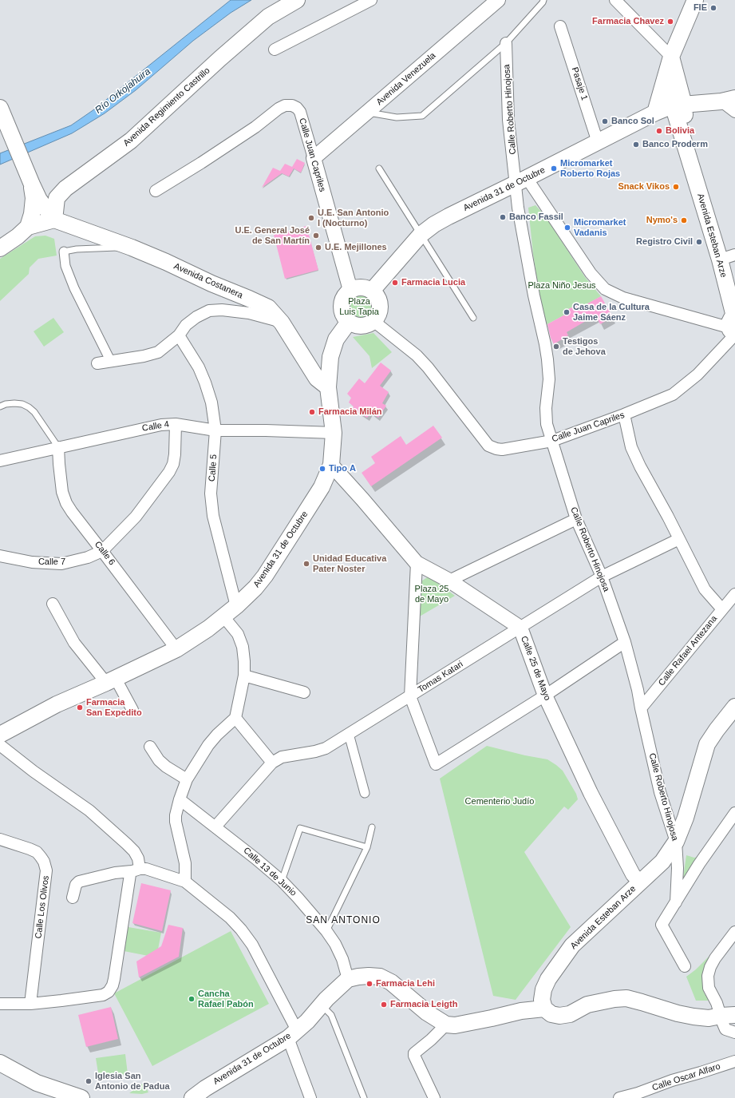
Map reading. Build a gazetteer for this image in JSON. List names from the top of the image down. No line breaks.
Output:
{"streets":{"main road":["Avenida Regimiento Castrillo","Avenida 31 de Octubre","Avenida Esteban Arze","Avenida Costanera"],"street":["Avenida Venezuela","Pasaje 1","Calle Roberto Hinojosa","Calle Juan Capriles","Calle 4","Calle 5","Calle 6","Calle 7","Calle Rafael Antezana","Calle 25 de Mayo","Tomas Katari","Calle 13 de Junio","Calle Los Olivos","Calle Oscar Alfaro"]},"crossings":[["Avenida Venezuela","Calle Juan Capriles"],["Pasaje 1","Avenida 31 de Octubre"],["Avenida Regimiento Castrillo","Avenida Costanera"],["Calle Roberto Hinojosa","Calle Juan Capriles"],["Calle Roberto Hinojosa","Avenida 31 de Octubre"],["Calle Roberto Hinojosa","Avenida Esteban Arze"],["Calle Roberto Hinojosa","Calle Rafael Antezana"],["Calle Roberto Hinojosa","Tomas Katari"],["Calle Juan Capriles","Avenida 31 de Octubre"],["Calle Juan Capriles","Avenida Esteban Arze"],["Avenida 31 de Octubre","Avenida Esteban Arze"],["Avenida 31 de Octubre","Avenida Costanera"],["Avenida 31 de Octubre","Calle 4"],["Avenida 31 de Octubre","Calle 5"],["Avenida 31 de Octubre","Calle 6"],["Avenida 31 de Octubre","Calle 25 de Mayo"],["Avenida 31 de Octubre","Calle 13 de Junio"],["Avenida Esteban Arze","Calle 25 de Mayo"],["Calle 4","Calle 5"],["Calle 4","Calle 6"],["Calle 6","Calle 7"],["Calle 25 de Mayo","Tomas Katari"],["Tomas Katari","Calle 13 de Junio"]],"districts":["SAN ANTONIO"],"water":["Río Orkojahuira"],"parks":["Plaza Niño Jesus","Plaza Luis Tapia","Plaza 25 de Mayo","Cementerio Judío"],"places":["FIE","Farmacia Chavez","Banco Sol","Bolivia","Banco Proderm","Micromarket Roberto Rojas","Snack Vikos","Banco Fassil","U.E. San Antonio I (Nocturno)","Nymo's","Micromarket Vadanis","U.E. General José de San Martín","Registro Civil","U.E. Mejillones","Farmacia Lucia","Casa de la Cultura Jaime Sáenz","Testigos de Jehova","Farmacia Milán","Tipo A","Unidad Educativa Pater Noster","Farmacia San Expedito","Farmacia Lehi","Cancha Rafael Pabón","Farmacia Leigth","Iglesia San Antonio de Padua"]}
